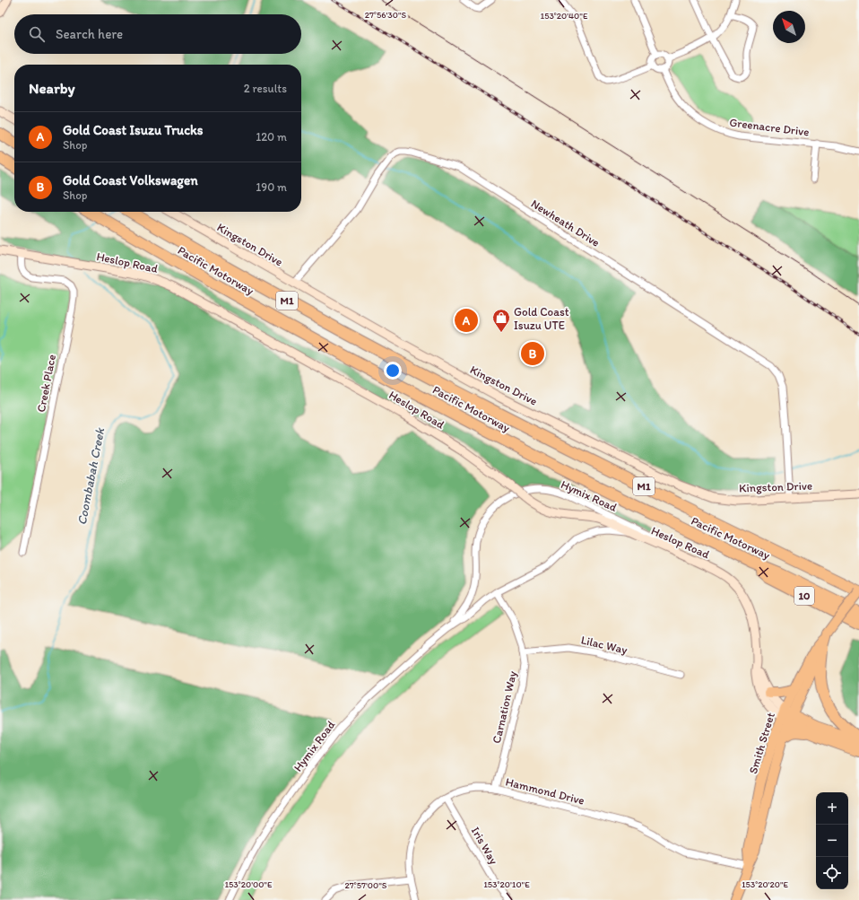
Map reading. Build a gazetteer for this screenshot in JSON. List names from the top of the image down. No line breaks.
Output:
{"streets":{"highway":["Pacific Motorway","M1","10"],"main road":["Smith Street"],"street":["Greenacre Drive","Newheath Drive","Kingston Drive","Heslop Road","Creek Place","Hymix Road","Lilac Way","Carnation Way","Hammond Drive","Iris Way"]},"crossings":[["Newheath Drive","Kingston Drive"],["Heslop Road","Creek Place"],["Heslop Road","Hymix Road"],["Heslop Road","Smith Street"],["Pacific Motorway","10"],["Pacific Motorway","Smith Street"],["Hymix Road","Carnation Way"],["Lilac Way","Carnation Way"],["Carnation Way","Hammond Drive"],["Smith Street","Hammond Drive"],["Hammond Drive","Iris Way"]],"water":["Coombabah Creek"],"places":{"shop":["Gold Coast Isuzu UTE"]},"north":"top left","page":{"search":"Search here","heading":["Nearby","2 results"],"list":[{"mark":"A","name":"Gold Coast Isuzu Trucks","note":"Shop","value":"120 m"},{"mark":"B","name":"Gold Coast Volkswagen","note":"Shop","value":"190 m"}],"pins":["A","B"],"map_buttons":["+","−"]},"coordinates":["27°56'30\"S","153°20'40\"E","153°20'00\"E","153°20'10\"E","153°20'20\"E","27°57'00\"S"]}
